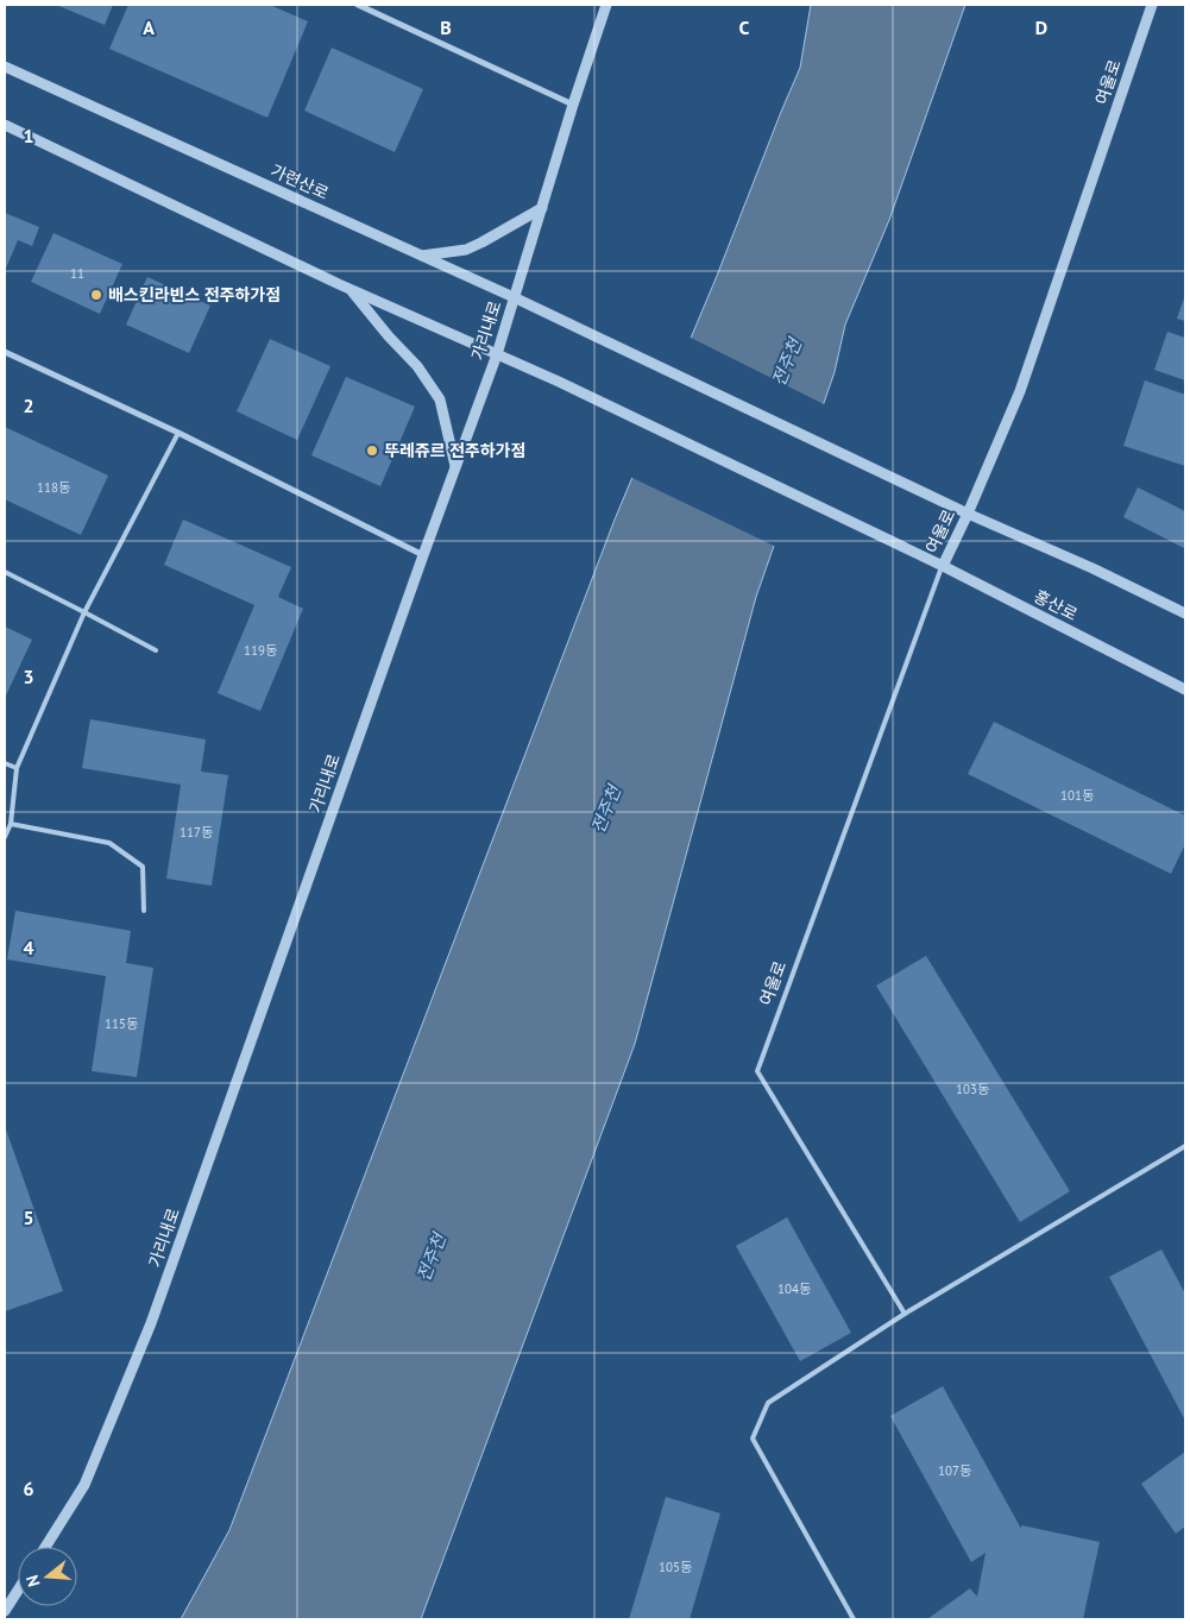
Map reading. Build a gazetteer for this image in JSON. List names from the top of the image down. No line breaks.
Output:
{"streets":{"street":["여울로","가련산로","가리내로","홍산로"]},"crossings":[["여울로","가련산로"],["여울로","홍산로"],["가련산로","가리내로"],["가리내로","홍산로"]],"water":["전주천"],"places":["배스킨라빈스 전주하가점","뚜레쥬르 전주하가점"],"house_numbers":["11","118동","119동","101동","117동","115동","103동","104동","107동","105동"],"north":"left","grid":{"columns":["A","B","C","D"],"rows":["1","2","3","4","5","6"]}}
